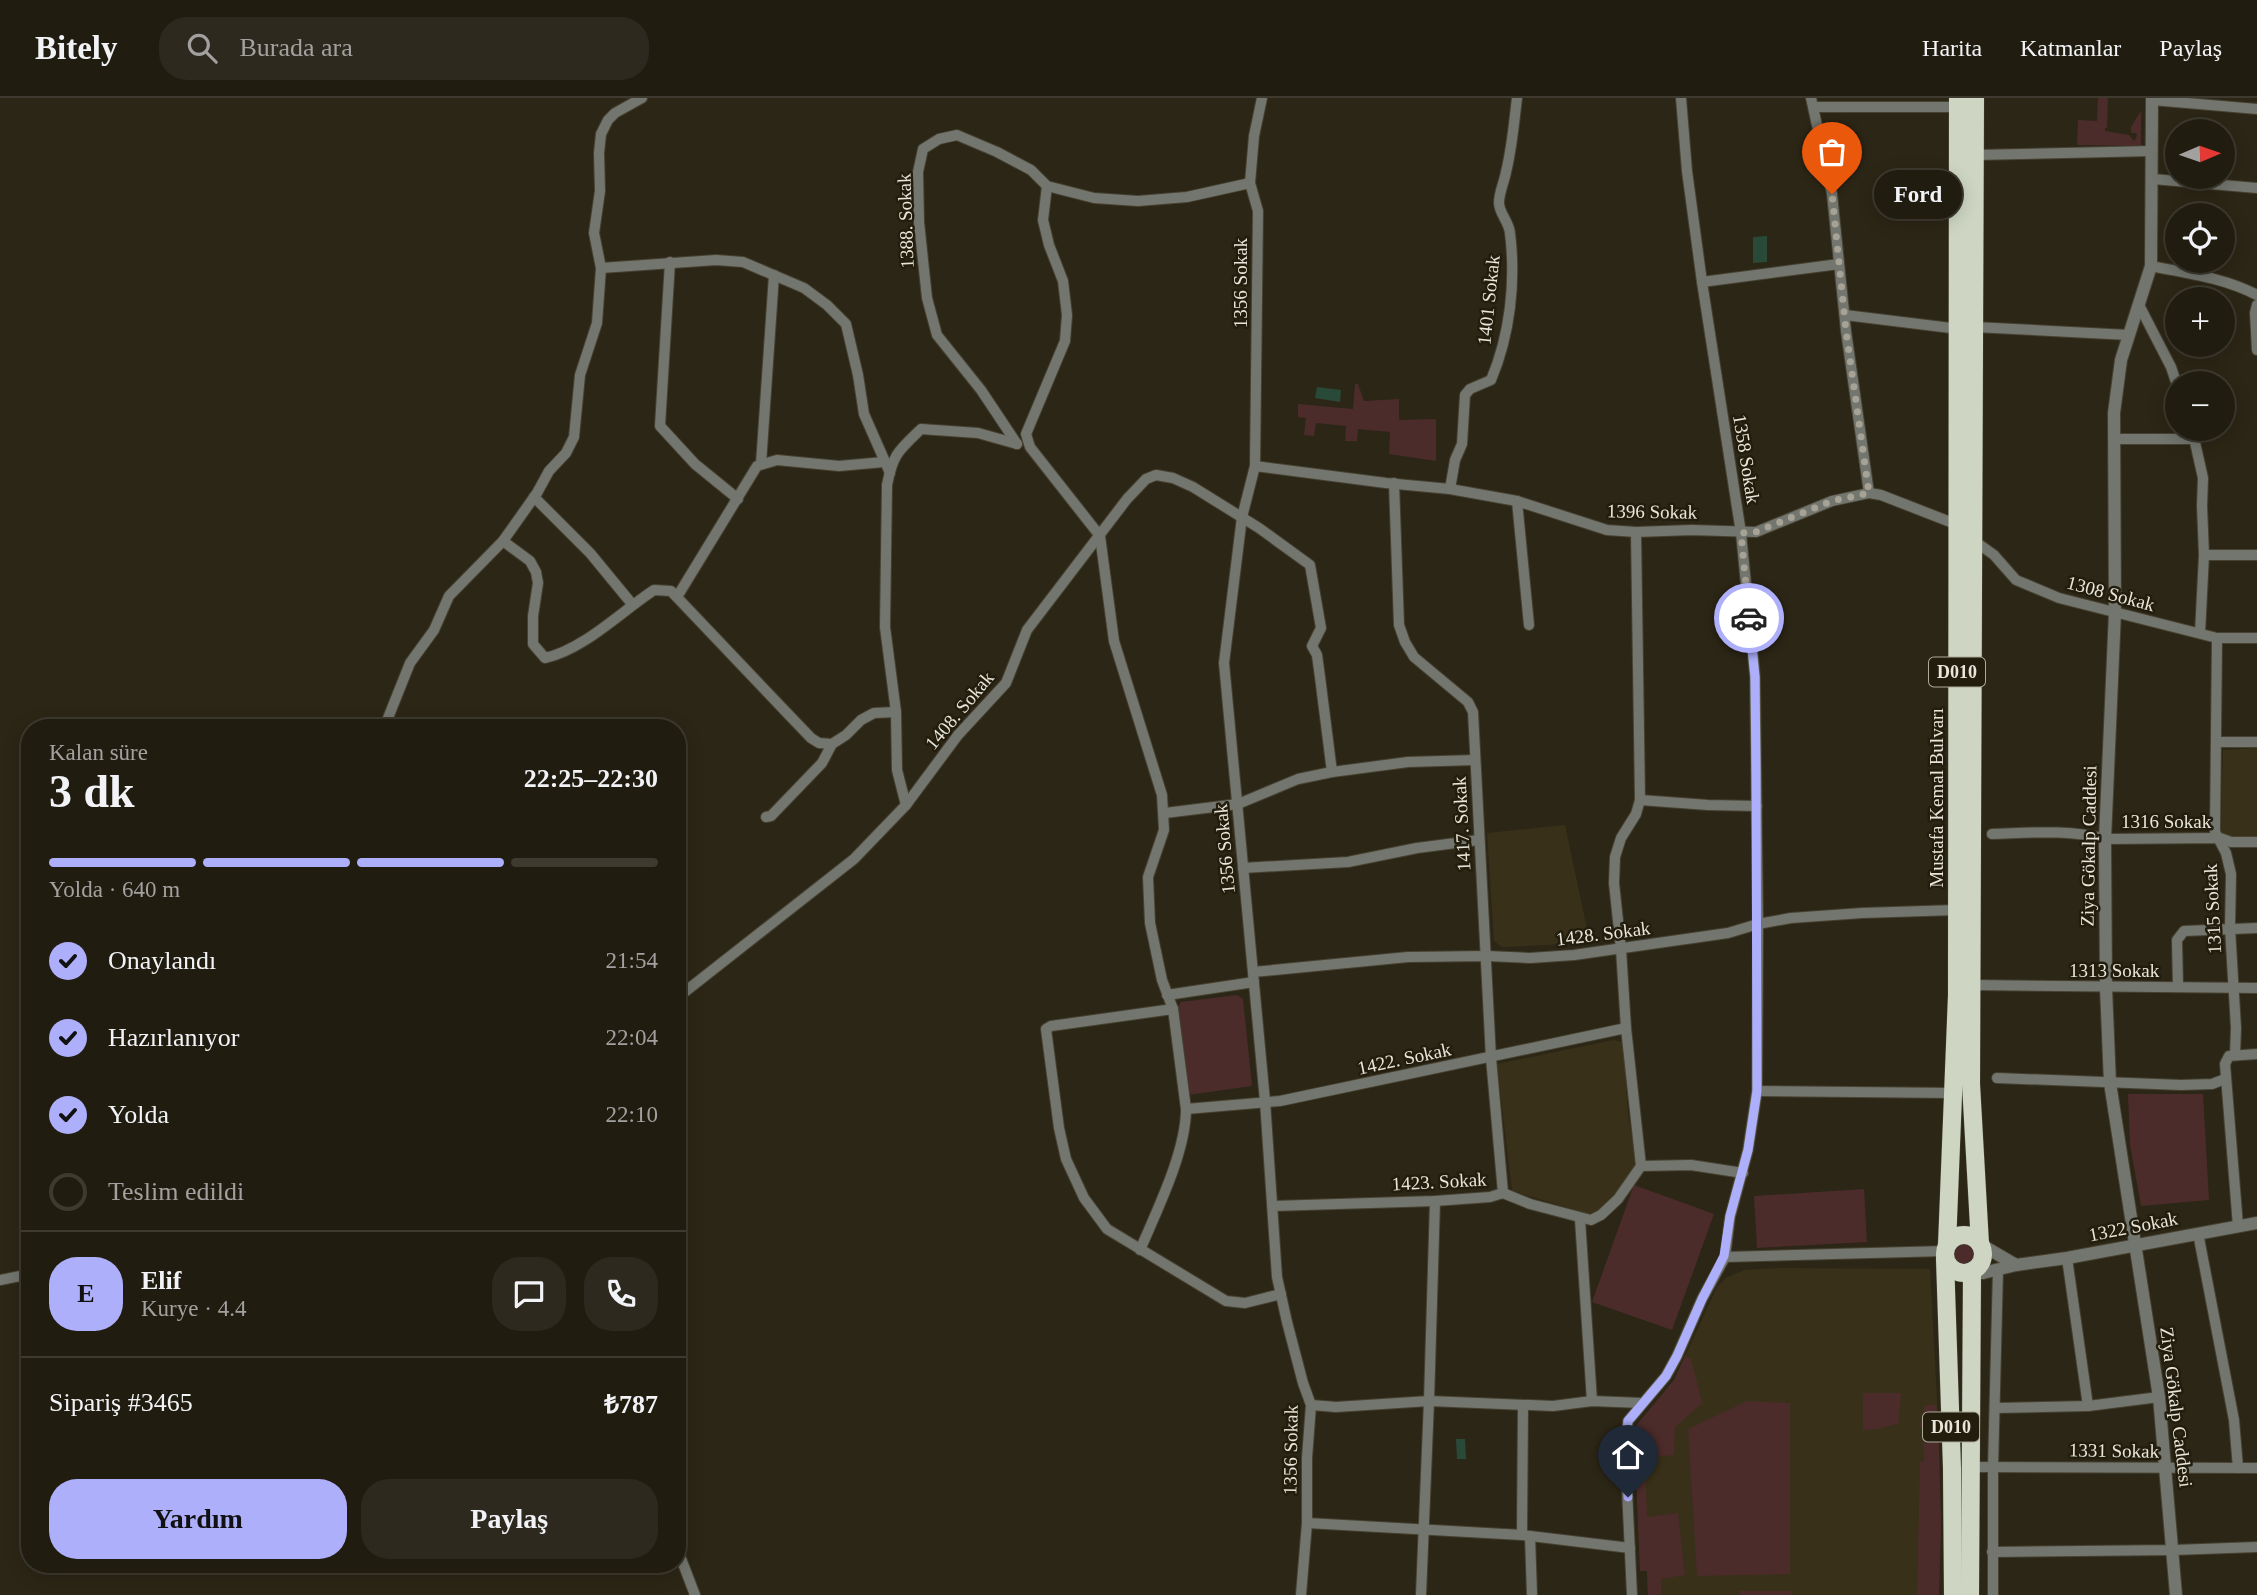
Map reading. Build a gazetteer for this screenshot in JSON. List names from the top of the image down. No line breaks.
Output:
{"streets":{"highway":["D010","Mustafa Kemal Bulvarı"],"street":["1388. Sokak","1356 Sokak","1401 Sokak","1358 Sokak","1396 Sokak","1308 Sokak","1408. Sokak","1316 Sokak","1417. Sokak","Ziya Gökalp Caddesi","1315 Sokak","1428. Sokak","1313 Sokak","1422. Sokak","1423. Sokak","1322 Sokak","1331 Sokak"]},"crossings":[["1388. Sokak","1356 Sokak"],["1356 Sokak","1396 Sokak"],["1356 Sokak","1408. Sokak"],["1356 Sokak","1428. Sokak"],["1356 Sokak","1422. Sokak"],["1356 Sokak","1423. Sokak"],["1401 Sokak","1396 Sokak"],["1358 Sokak","1396 Sokak"],["1358 Sokak","1428. Sokak"],["1396 Sokak","Mustafa Kemal Bulvarı"],["1396 Sokak","1417. Sokak"],["1308 Sokak","Mustafa Kemal Bulvarı"],["1308 Sokak","Ziya Gökalp Caddesi"],["1308 Sokak","1315 Sokak"],["D010","Mustafa Kemal Bulvarı"],["D010","1322 Sokak"],["D010","1331 Sokak"],["Mustafa Kemal Bulvarı","1428. Sokak"],["Mustafa Kemal Bulvarı","1313 Sokak"],["Mustafa Kemal Bulvarı","1322 Sokak"],["1316 Sokak","Ziya Gökalp Caddesi"],["1316 Sokak","1315 Sokak"],["1417. Sokak","1428. Sokak"],["1417. Sokak","1422. Sokak"],["1417. Sokak","1423. Sokak"],["Ziya Gökalp Caddesi","1313 Sokak"],["Ziya Gökalp Caddesi","1322 Sokak"],["Ziya Gökalp Caddesi","1331 Sokak"],["1315 Sokak","1313 Sokak"],["1315 Sokak","1322 Sokak"]],"places":["Ford"],"north":"right","page":{"header":"Bitely","search":"Burada ara","nav":["Harita","Katmanlar","Paylaş"],"map_buttons":["+","−"],"bubble":"Ford","heading":["3 dk","Kalan süre","22:25–22:30"],"panel":["Elif","Kurye · 4.4","Sipariş #3465","₺787"],"bar":"Yolda · 640 m","list":[["Onaylandı","21:54"],["Hazırlanıyor","22:04"],["Yolda","22:10"],"Teslim edildi"],"round":"E","buttons":["Yardım","Paylaş"]}}
